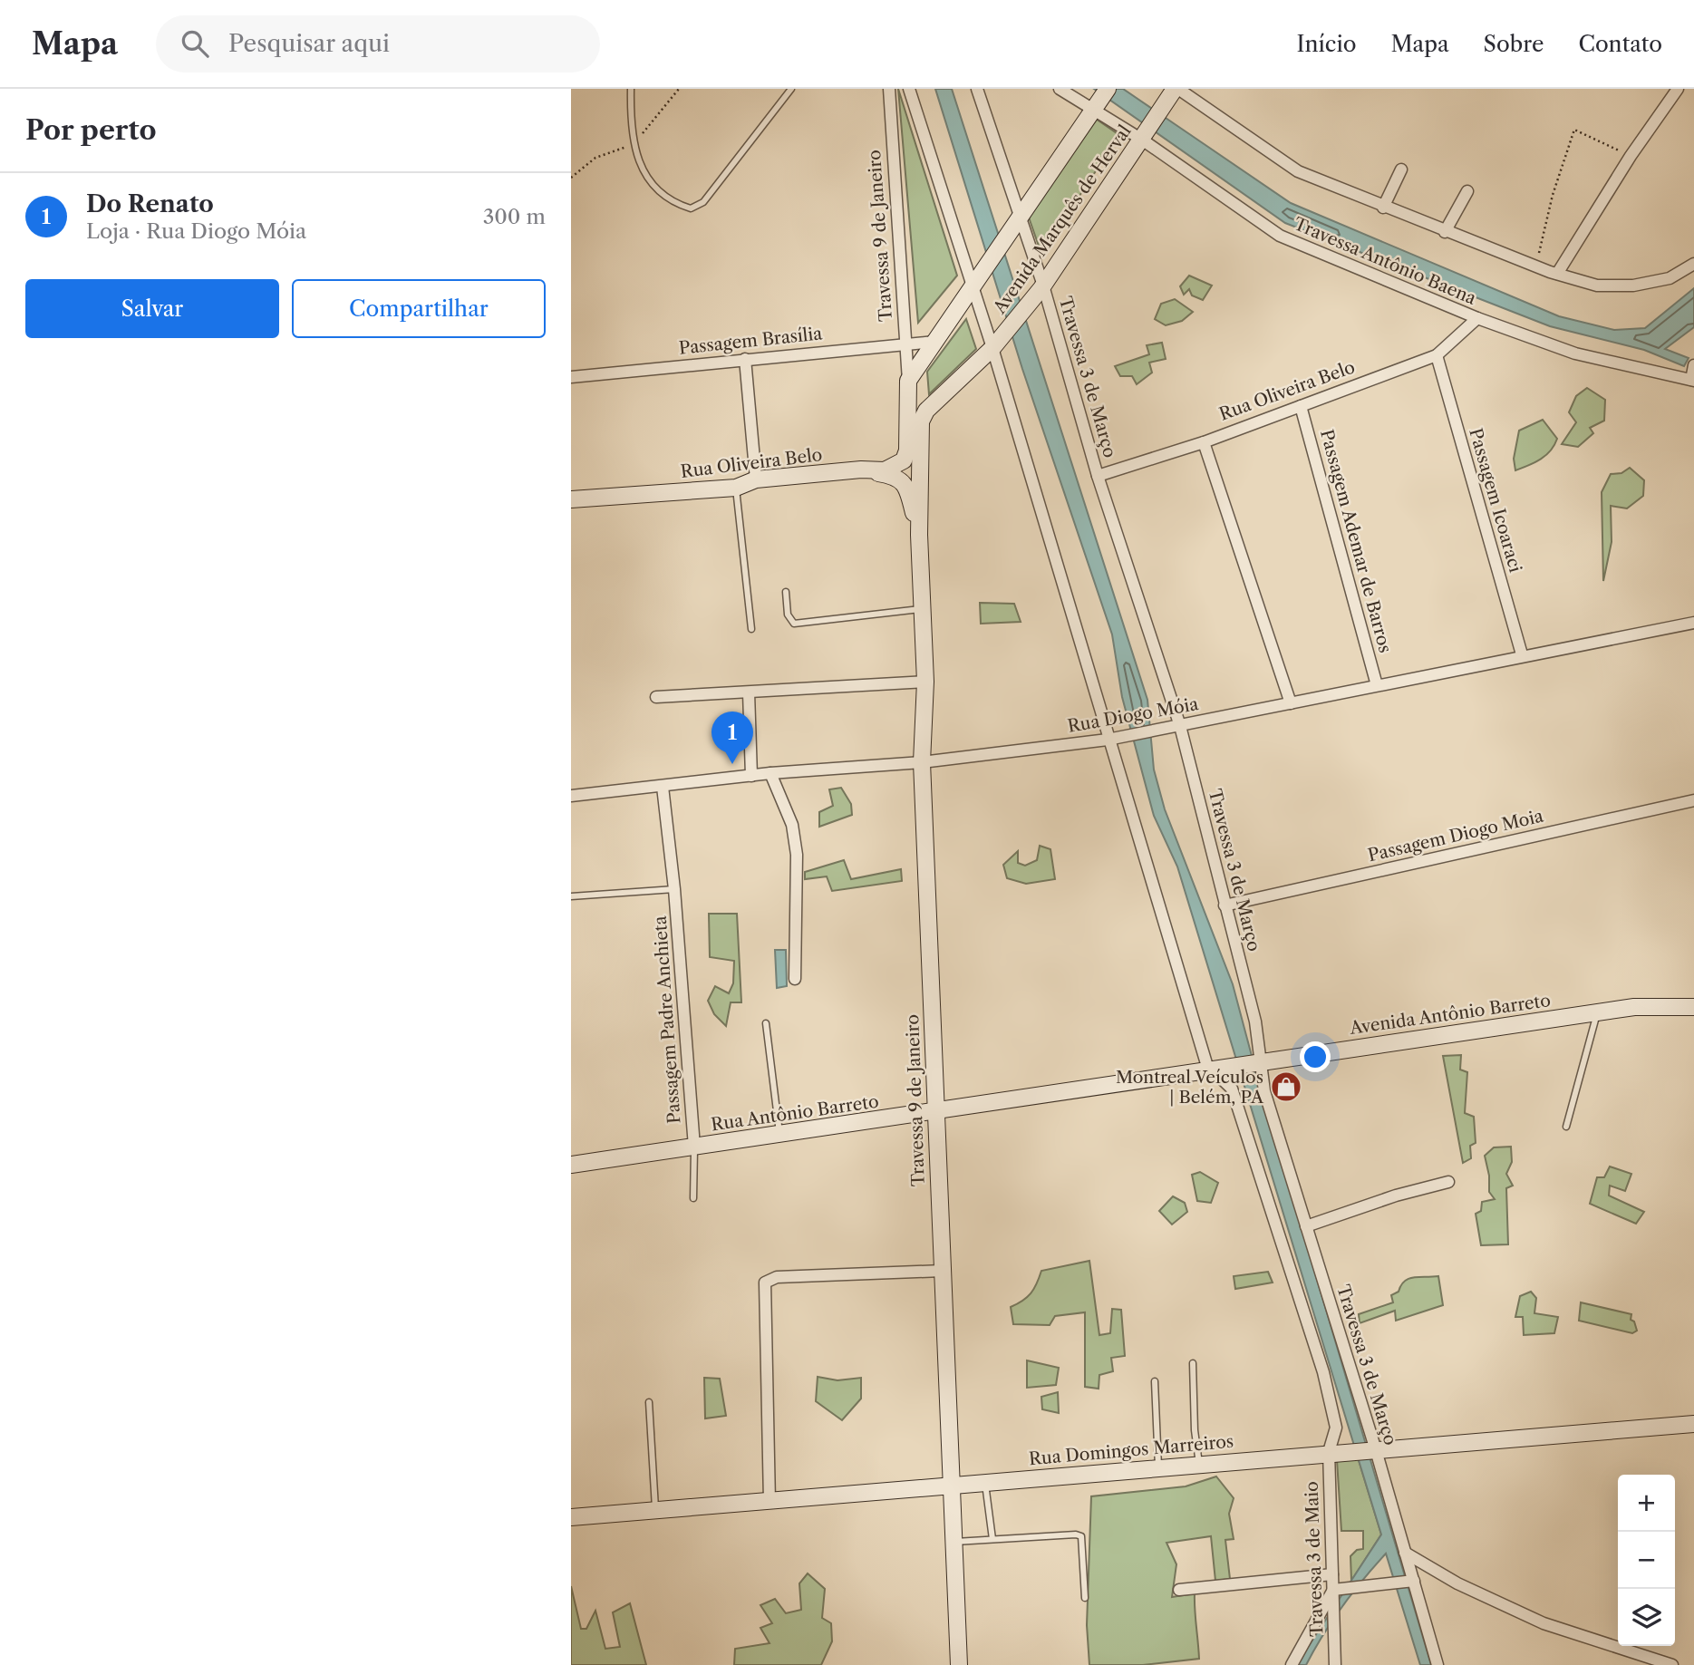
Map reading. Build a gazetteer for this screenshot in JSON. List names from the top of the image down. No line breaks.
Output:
{"streets":{"main road":["Avenida Marquês de Herval","Travessa 9 de Janeiro","Rua Oliveira Belo","Avenida Antônio Barreto","Rua Antônio Barreto","Rua Domingos Marreiros"],"street":["Travessa Antônio Baena","Passagem Brasília","Travessa 3 de Março","Passagem Icoaraci","Passagem Ademar de Barros","Rua Diogo Móia","Passagem Diogo Moia","Passagem Padre Anchieta","Travessa 3 de Maio"]},"crossings":[["Avenida Marquês de Herval","Travessa 9 de Janeiro"],["Avenida Marquês de Herval","Travessa Antônio Baena"],["Avenida Marquês de Herval","Passagem Brasília"],["Avenida Marquês de Herval","Travessa 3 de Março"],["Avenida Marquês de Herval","Rua Oliveira Belo"],["Travessa 9 de Janeiro","Passagem Brasília"],["Travessa 9 de Janeiro","Rua Oliveira Belo"],["Travessa 9 de Janeiro","Rua Diogo Móia"],["Travessa 9 de Janeiro","Rua Antônio Barreto"],["Travessa 9 de Janeiro","Rua Domingos Marreiros"],["Travessa Antônio Baena","Rua Oliveira Belo"],["Travessa 3 de Março","Rua Oliveira Belo"],["Travessa 3 de Março","Rua Diogo Móia"],["Travessa 3 de Março","Passagem Diogo Moia"],["Travessa 3 de Março","Avenida Antônio Barreto"],["Travessa 3 de Março","Rua Domingos Marreiros"],["Rua Oliveira Belo","Passagem Icoaraci"],["Rua Oliveira Belo","Passagem Ademar de Barros"],["Passagem Icoaraci","Rua Diogo Móia"],["Passagem Ademar de Barros","Rua Diogo Móia"],["Rua Diogo Móia","Passagem Padre Anchieta"],["Avenida Antônio Barreto","Rua Antônio Barreto"],["Passagem Padre Anchieta","Rua Antônio Barreto"],["Rua Domingos Marreiros","Travessa 3 de Maio"]],"places":{"shop":["Montreal Veículos | Belém, PA"]},"page":{"header":"Mapa","search":"Pesquisar aqui","nav":["Início","Mapa","Sobre","Contato"],"heading":"Por perto","list":[{"mark":"1","name":"Do Renato","note":"Loja · Rua Diogo Móia","value":"300 m"}],"buttons":["Salvar","Compartilhar"],"pins":"1","map_buttons":["+","−"]}}
